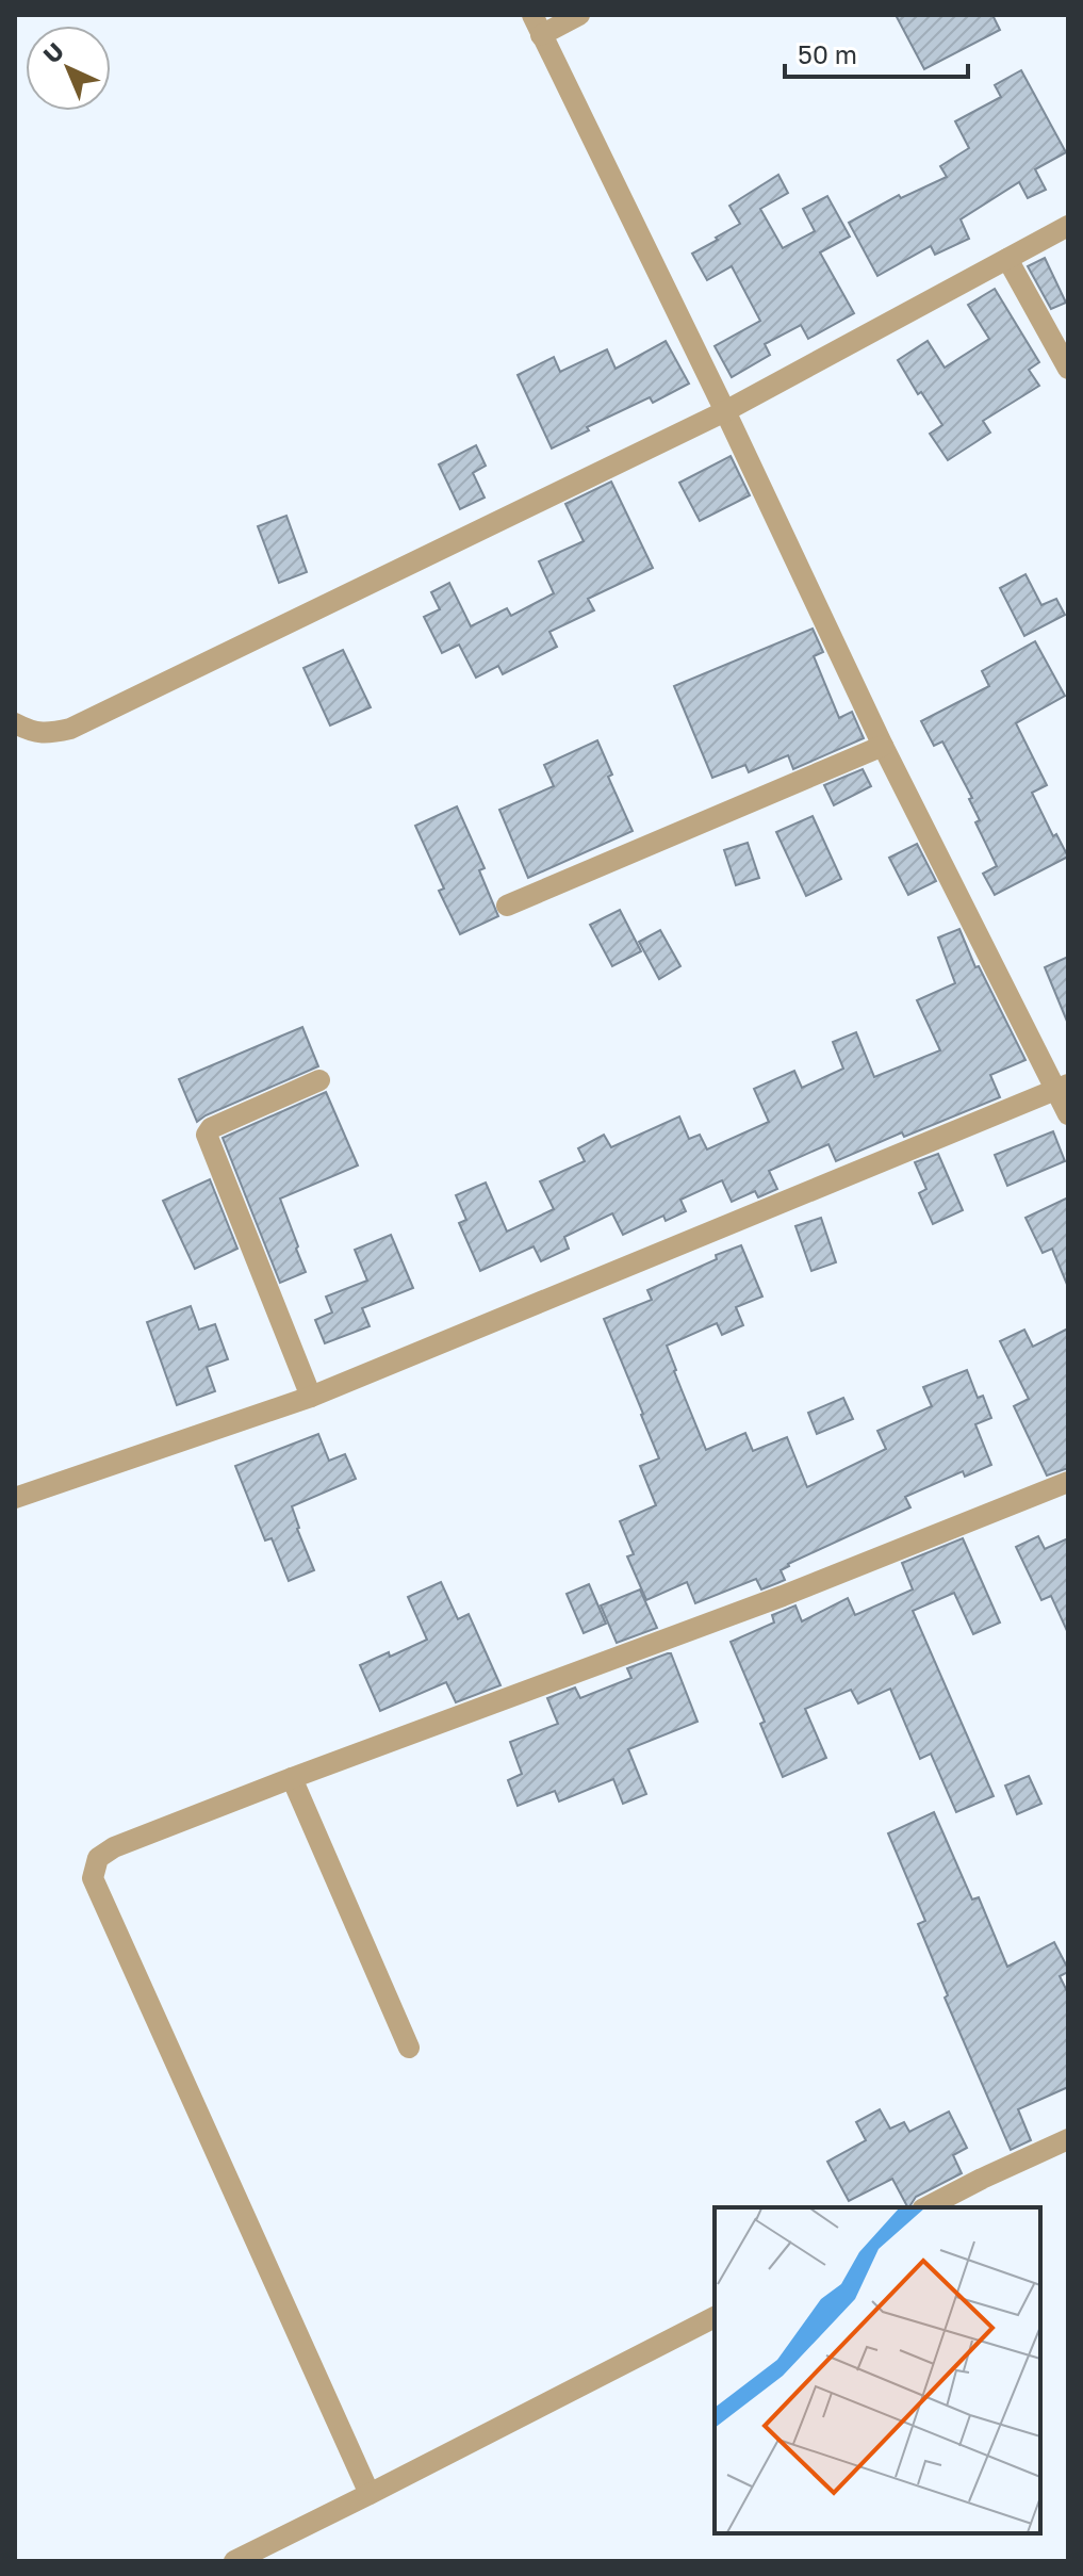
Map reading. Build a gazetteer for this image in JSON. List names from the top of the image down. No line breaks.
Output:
{"scale_bar":"50 m","north":"top left"}
